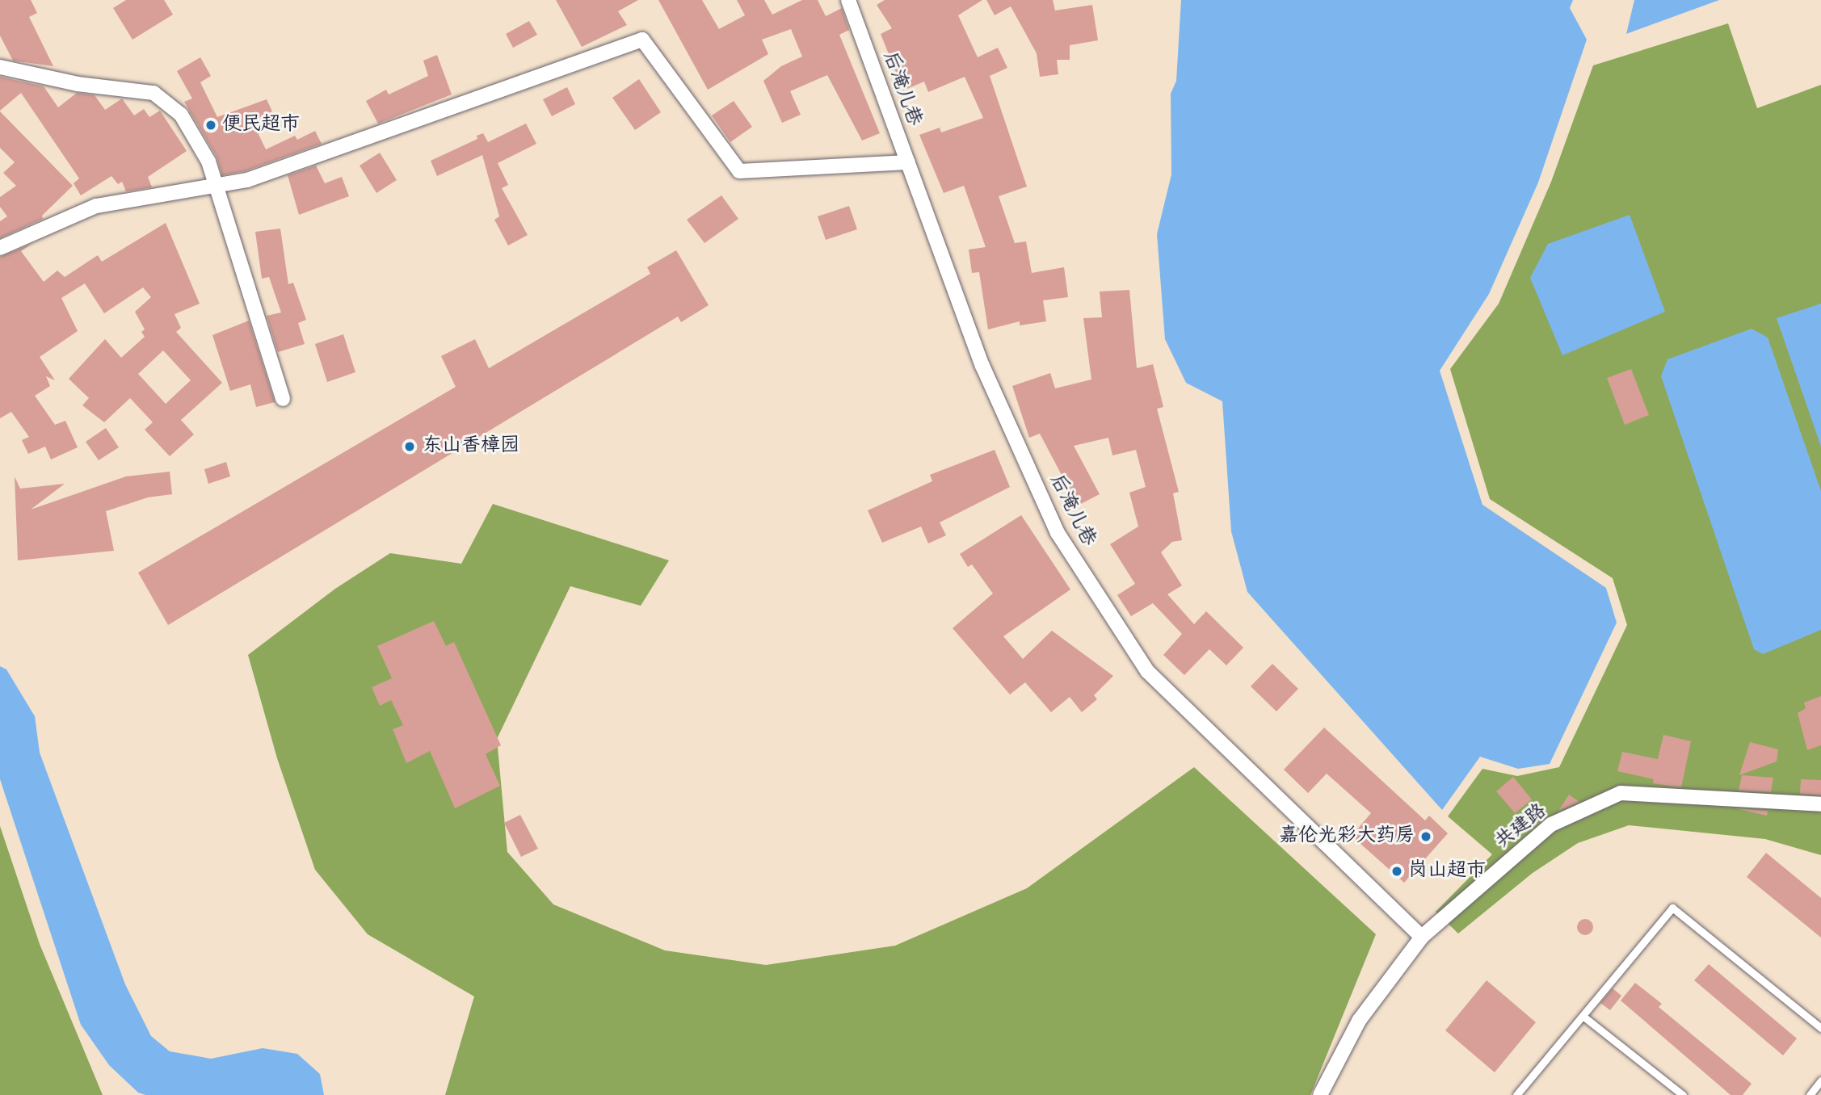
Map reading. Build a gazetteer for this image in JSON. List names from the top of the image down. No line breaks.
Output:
{"streets":{"street":["后淹儿巷","共建路"]},"crossings":[["后淹儿巷","共建路"]],"places":["便民超市","东山香樟园","嘉伦光彩大药房","岗山超市"]}
